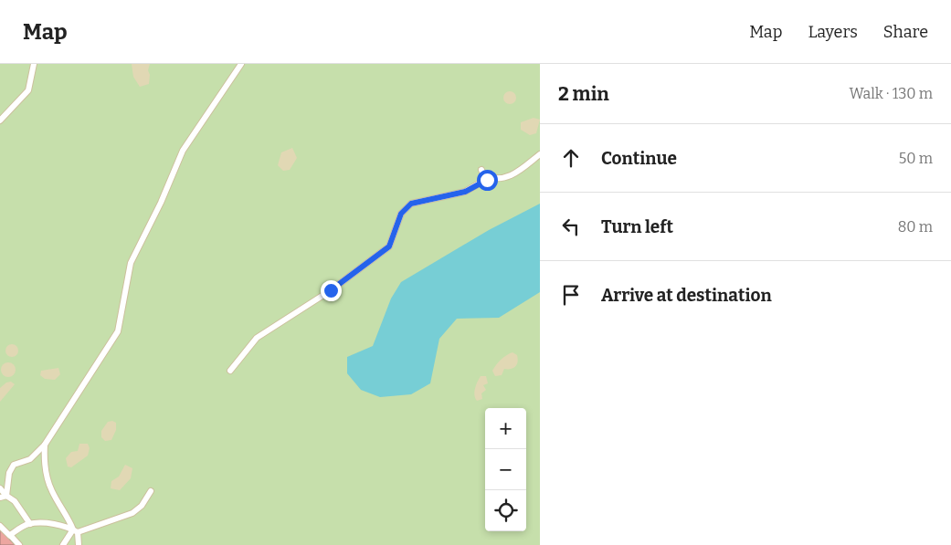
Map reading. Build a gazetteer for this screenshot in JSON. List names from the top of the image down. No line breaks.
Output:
{"page":{"header":"Map","nav":["Map","Layers","Share"],"heading":["2 min","Walk · 130 m"],"list":[["Continue","50 m"],["Turn left","80 m"],"Arrive at destination"],"map_buttons":["+","−"]}}
